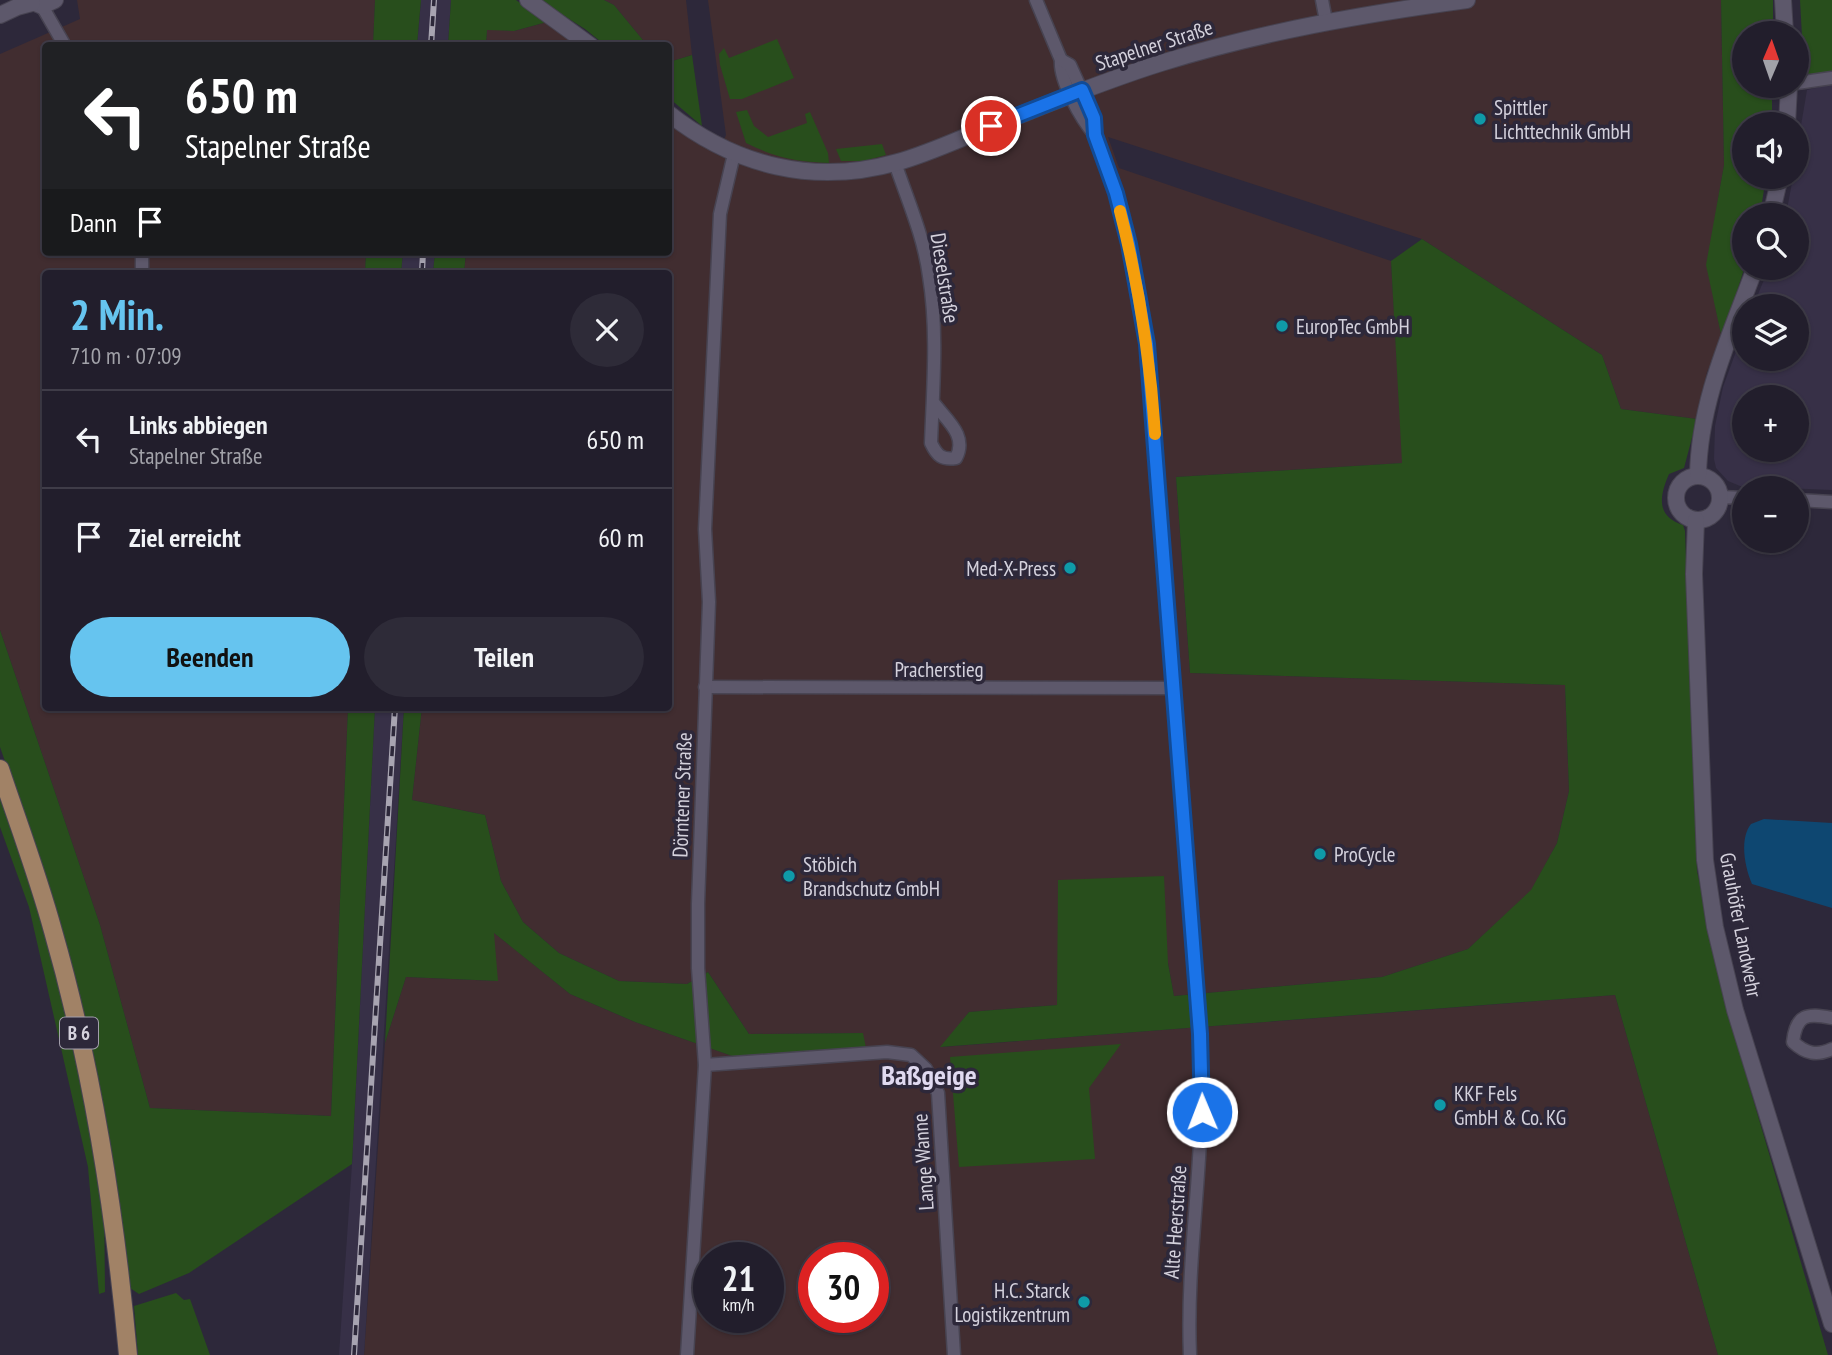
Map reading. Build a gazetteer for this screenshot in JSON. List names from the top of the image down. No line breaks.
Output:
{"streets":{"main road":["B 6"],"street":["Stapelner Straße","Dieselstraße","Pracherstieg","Dörntener Straße","Grauhöfer Landwehr","Lange Wanne","Alte Heerstraße"]},"crossings":[["Stapelner Straße","Dieselstraße"],["Stapelner Straße","Dörntener Straße"],["Stapelner Straße","Alte Heerstraße"],["Pracherstieg","Dörntener Straße"],["Pracherstieg","Alte Heerstraße"],["Dörntener Straße","Lange Wanne"]],"districts":["Baßgeige"],"places":["Spittler Lichttechnik GmbH","EuropTec GmbH","Med-X-Press","ProCycle","Stöbich Brandschutz GmbH","KKF Fels GmbH & Co. KG","H.C. Starck Logistikzentrum"],"north":"top","page":{"map_buttons":["+","−"],"turn":["650 m","Stapelner Straße"],"then":"Dann","heading":["2 Min.","710 m · 07:09"],"list":[{"name":"Links abbiegen","note":"Stapelner Straße","value":"650 m"},{"name":"Ziel erreicht","value":"60 m"}],"buttons":["Beenden","Teilen"],"speed":"21 km/h","limit":"30"}}
